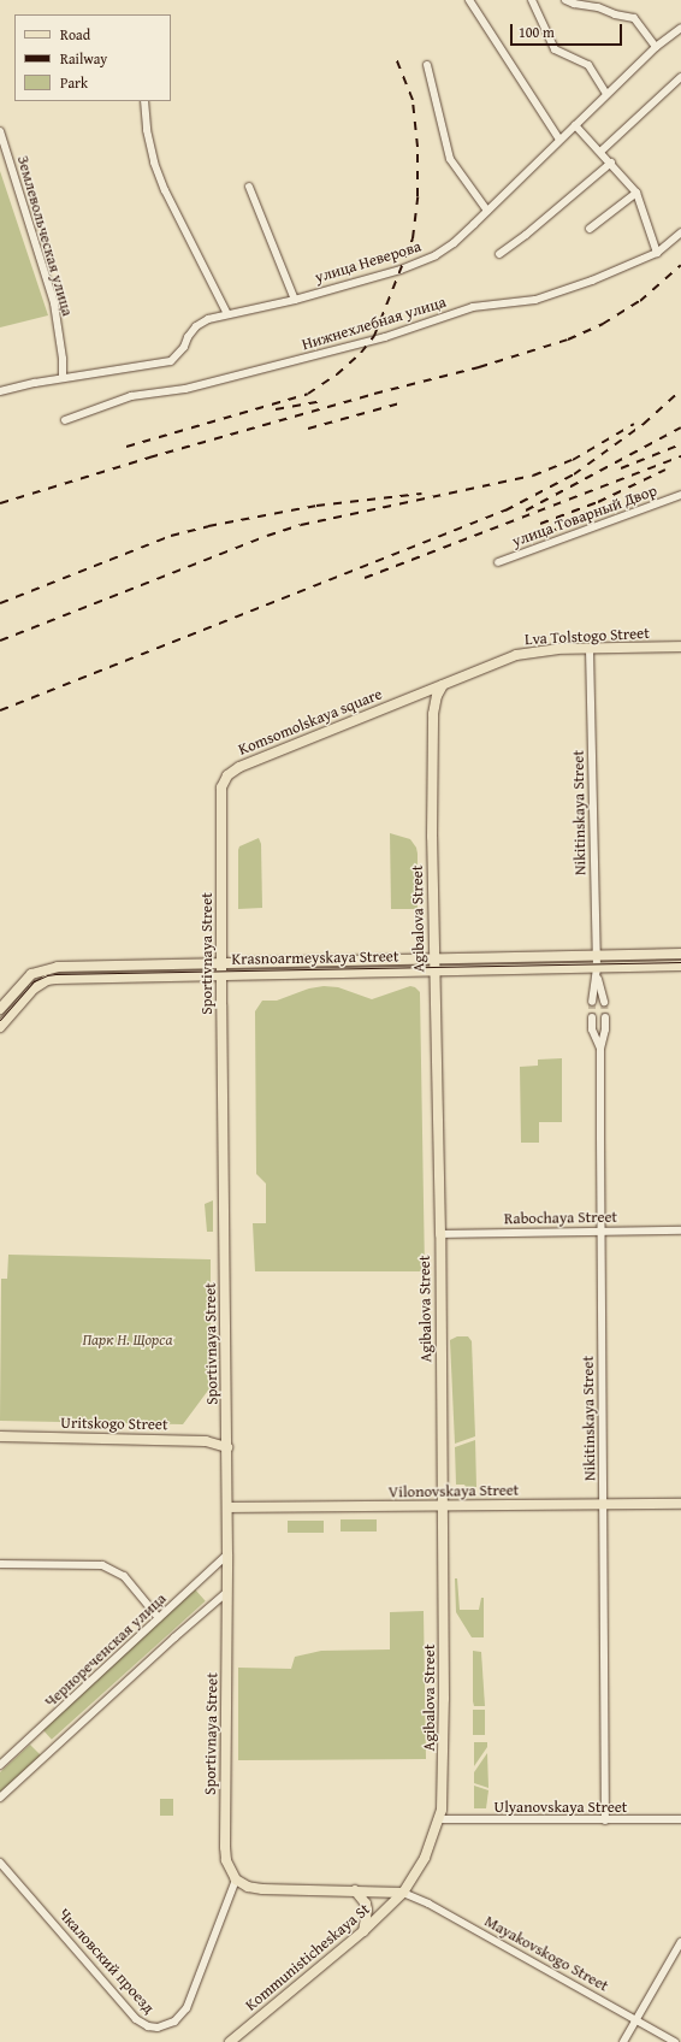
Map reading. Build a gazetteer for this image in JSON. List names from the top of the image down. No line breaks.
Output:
{"streets":{"main road":["Lva Tolstogo Street","Komsomolskaya square","Agibalova Street","Sportivnaya Street","Krasnoarmeyskaya Street","Uritskogo Street","Vilonovskaya Street","Kommunisticheskaya St"],"street":["Землевольческая улица","улица Неверова","Нижнехлебная улица","улица Товарный Двор","Nikitinskaya Street","Rabochaya Street","Чернореченская улица","Ulyanovskaya Street","Mayakovskogo Street","Чкаловский проезд"]},"crossings":[["Землевольческая улица","улица Неверова"],["Lva Tolstogo Street","Komsomolskaya square"],["Lva Tolstogo Street","Nikitinskaya Street"],["Lva Tolstogo Street","Agibalova Street"],["Komsomolskaya square","Sportivnaya Street"],["Nikitinskaya Street","Krasnoarmeyskaya Street"],["Nikitinskaya Street","Rabochaya Street"],["Nikitinskaya Street","Vilonovskaya Street"],["Nikitinskaya Street","Ulyanovskaya Street"],["Agibalova Street","Krasnoarmeyskaya Street"],["Agibalova Street","Rabochaya Street"],["Agibalova Street","Vilonovskaya Street"],["Agibalova Street","Ulyanovskaya Street"],["Agibalova Street","Mayakovskogo Street"],["Agibalova Street","Kommunisticheskaya St"],["Sportivnaya Street","Krasnoarmeyskaya Street"],["Sportivnaya Street","Uritskogo Street"],["Sportivnaya Street","Vilonovskaya Street"],["Sportivnaya Street","Чернореченская улица"],["Sportivnaya Street","Чкаловский проезд"],["Mayakovskogo Street","Kommunisticheskaya St"]],"parks":["Парк Н. Щорса"],"legend":["Road","Railway","Park"],"scale_bar":"100 m"}
